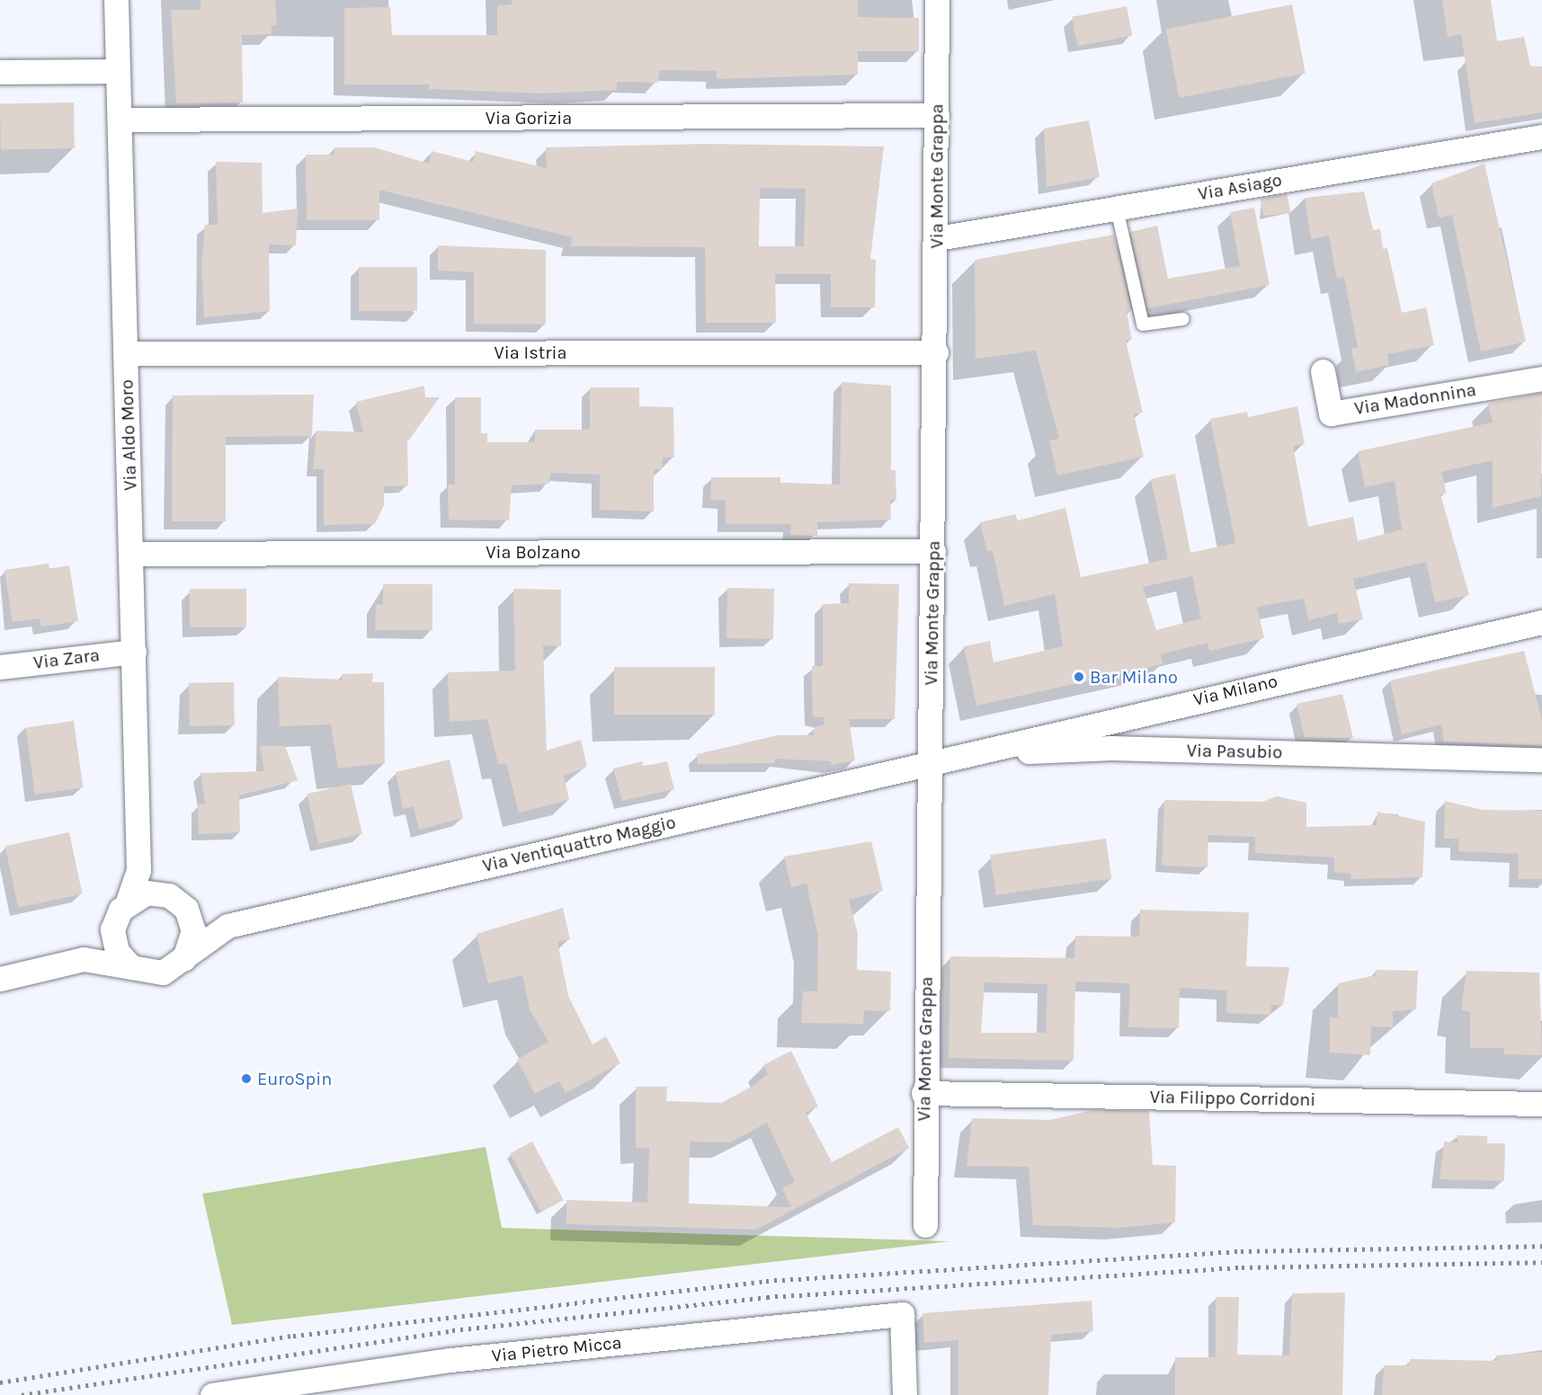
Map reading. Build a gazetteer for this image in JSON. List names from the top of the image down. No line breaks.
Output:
{"streets":{"street":["Via Gorizia","Via Monte Grappa","Via Asiago","Via Istria","Via Madonnina","Via Aldo Moro","Via Bolzano","Via Zara","Via Milano","Via Pasubio","Via Ventiquattro Maggio","Via Filippo Corridoni","Via Pietro Micca"]},"crossings":[["Via Gorizia","Via Monte Grappa"],["Via Gorizia","Via Aldo Moro"],["Via Monte Grappa","Via Asiago"],["Via Monte Grappa","Via Istria"],["Via Monte Grappa","Via Bolzano"],["Via Monte Grappa","Via Milano"],["Via Monte Grappa","Via Pasubio"],["Via Monte Grappa","Via Ventiquattro Maggio"],["Via Monte Grappa","Via Filippo Corridoni"],["Via Istria","Via Aldo Moro"],["Via Aldo Moro","Via Bolzano"],["Via Aldo Moro","Via Zara"],["Via Aldo Moro","Via Ventiquattro Maggio"],["Via Milano","Via Pasubio"],["Via Milano","Via Ventiquattro Maggio"],["Via Pasubio","Via Ventiquattro Maggio"]],"places":["Bar Milano","EuroSpin"]}
